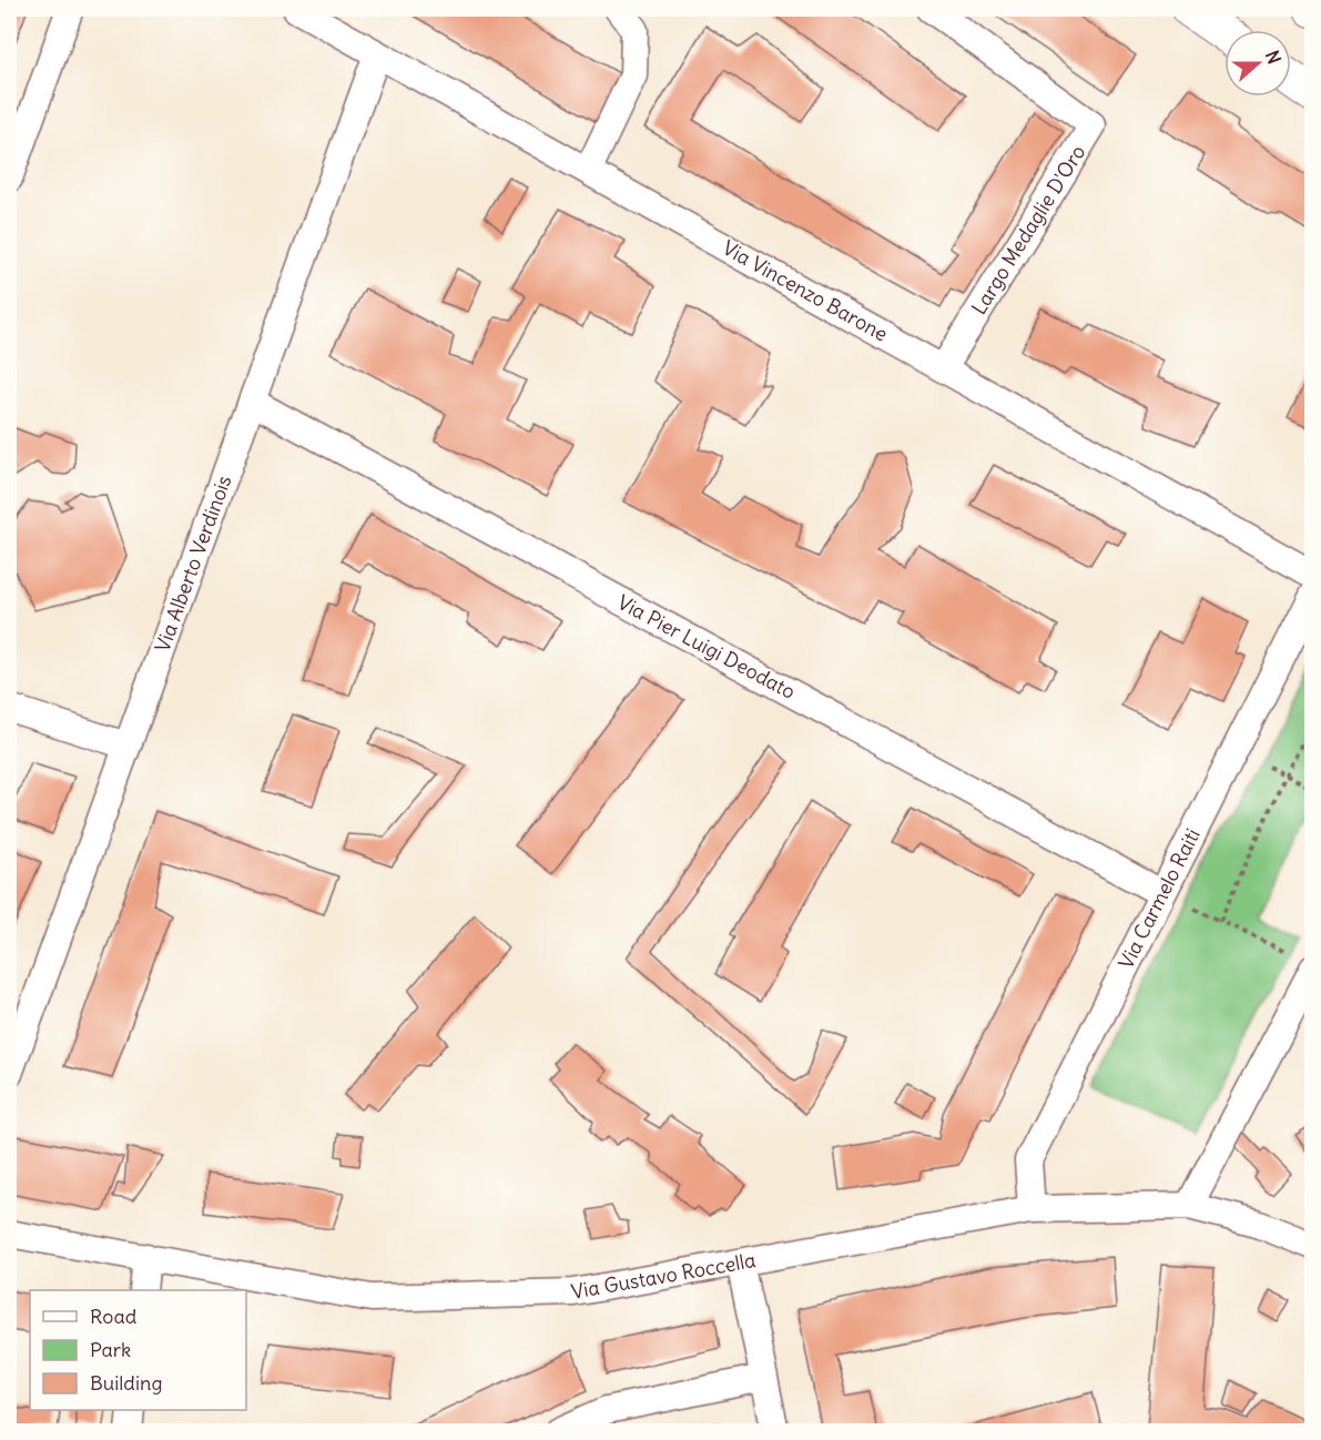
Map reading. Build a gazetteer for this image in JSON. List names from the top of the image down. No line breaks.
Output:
{"streets":{"street":["Largo Medaglie D'Oro","Via Vincenzo Barone","Via Alberto Verdinois","Via Pier Luigi Deodato","Via Carmelo Raiti","Via Gustavo Roccella"]},"crossings":[["Largo Medaglie D'Oro","Via Vincenzo Barone"],["Via Vincenzo Barone","Via Alberto Verdinois"],["Via Alberto Verdinois","Via Pier Luigi Deodato"],["Via Pier Luigi Deodato","Via Carmelo Raiti"],["Via Carmelo Raiti","Via Gustavo Roccella"]],"legend":["Road","Park","Building"],"north":"right"}
